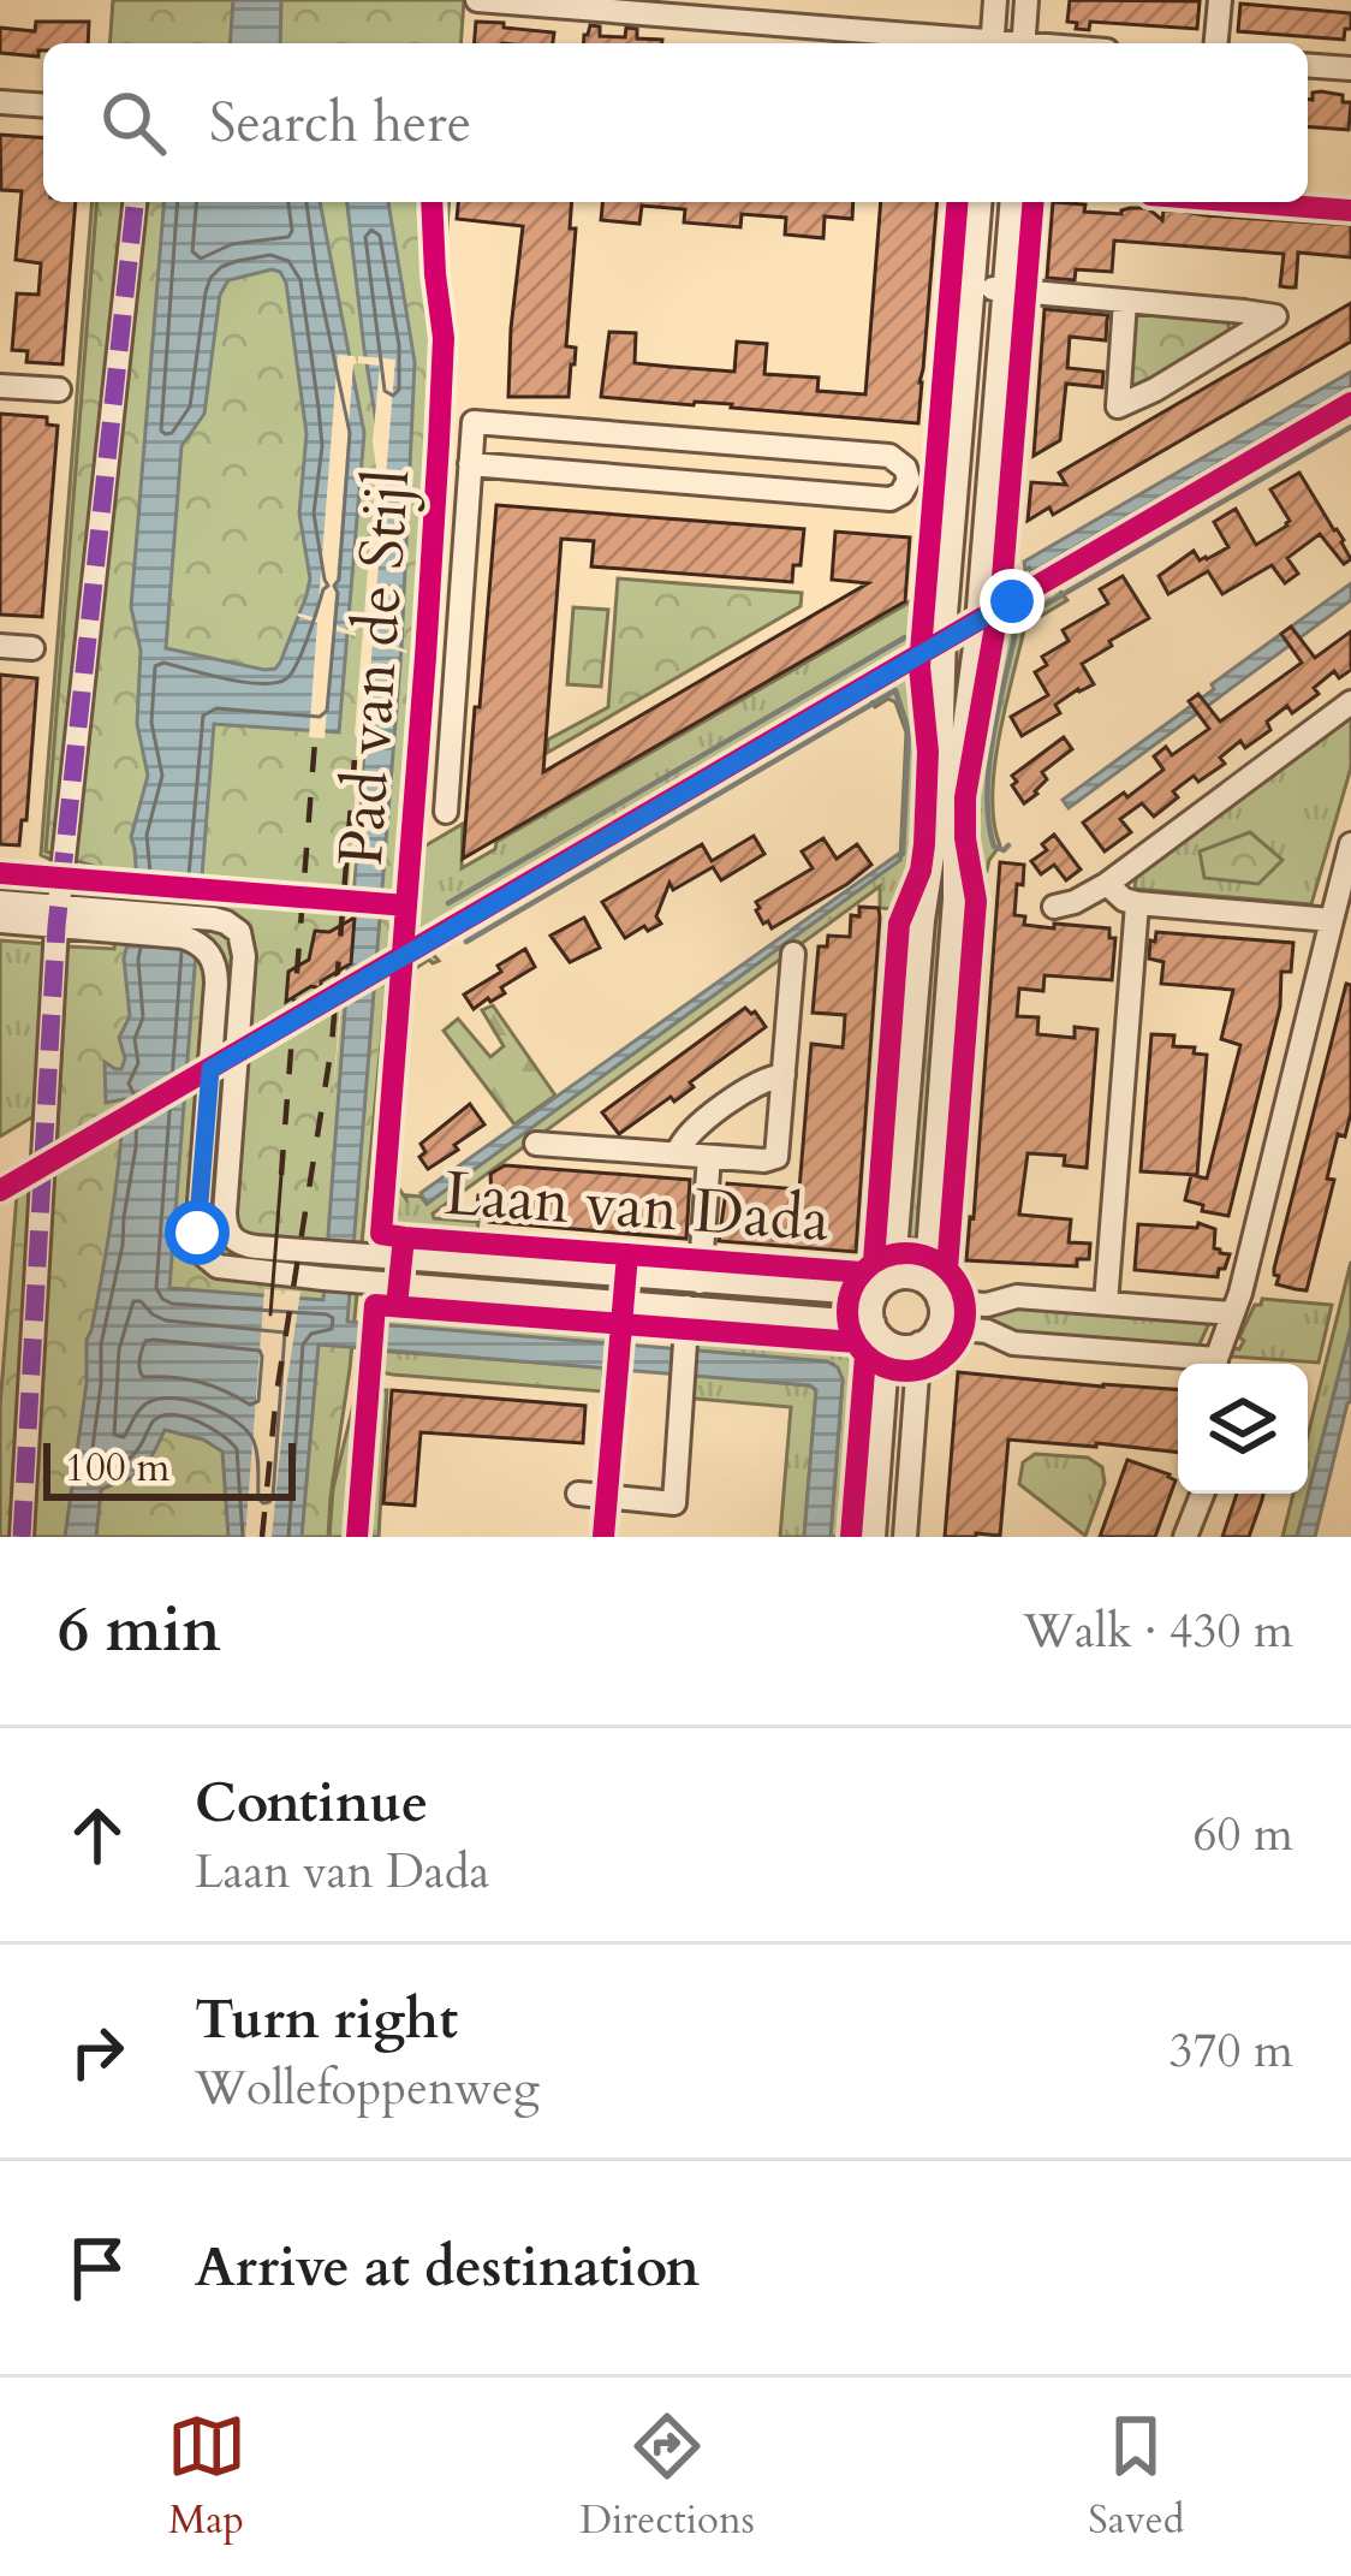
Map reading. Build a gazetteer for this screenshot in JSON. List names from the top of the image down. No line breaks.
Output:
{"streets":{"street":["Laan van Dada"],"cycle path":["Pad van de Stijl"]},"scale_bar":"100 m","page":{"search":"Search here","scale":"100 m","heading":["6 min","Walk · 430 m"],"list":[["Continue","Laan van Dada","60 m"],["Turn right","Wollefoppenweg","370 m"],"Arrive at destination"],"nav":["Map","Directions","Saved"]}}
